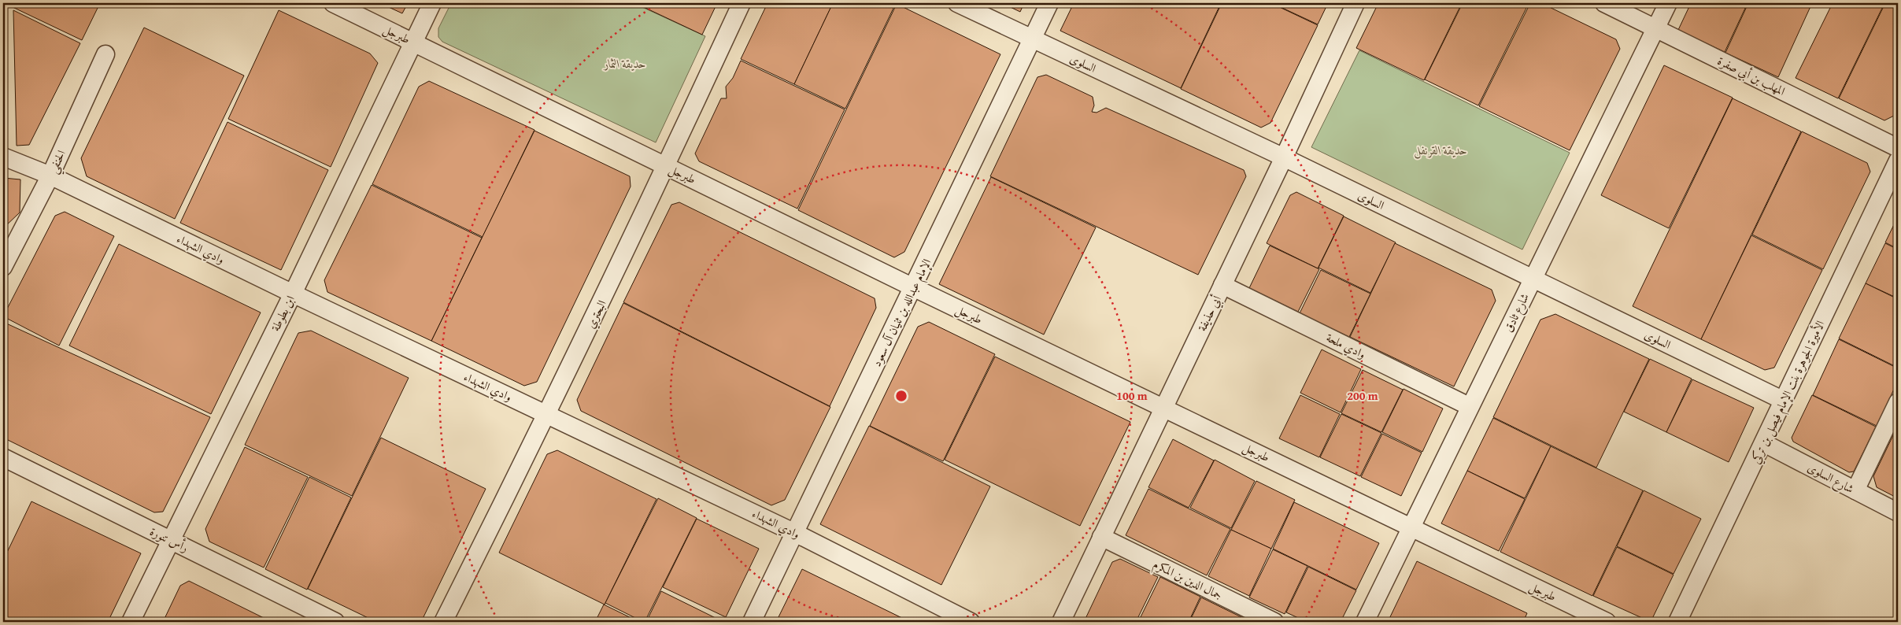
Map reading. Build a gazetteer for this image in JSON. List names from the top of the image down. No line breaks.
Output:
{"streets":{"street":["طبرجل","السلوى","المهلب بن أبي صفرة","الحنفي","وادي الشهداء","الإمام عبدالله بن ثنيان آل سعود","شارع ثادق","ابن بطوطة","أبي حذيفة","البحتري","وادي ملحة","الأميرة الجوهرة بنت الإمام فيصل بن تركي","شارع السلوى","رأس تنورة","جمال الدين بن المكرم"]},"crossings":[["طبرجل","الإمام عبدالله بن ثنيان آل سعود"],["طبرجل","شارع ثادق"],["طبرجل","ابن بطوطة"],["طبرجل","أبي حذيفة"],["طبرجل","البحتري"],["السلوى","الإمام عبدالله بن ثنيان آل سعود"],["السلوى","شارع ثادق"],["السلوى","أبي حذيفة"],["السلوى","الأميرة الجوهرة بنت الإمام فيصل بن تركي"],["المهلب بن أبي صفرة","شارع ثادق"],["الحنفي","وادي الشهداء"],["وادي الشهداء","الإمام عبدالله بن ثنيان آل سعود"],["وادي الشهداء","ابن بطوطة"],["وادي الشهداء","البحتري"],["شارع ثادق","وادي ملحة"],["ابن بطوطة","رأس تنورة"],["أبي حذيفة","وادي ملحة"],["أبي حذيفة","جمال الدين بن المكرم"],["الأميرة الجوهرة بنت الإمام فيصل بن تركي","شارع السلوى"]],"parks":["حديقة الثمار","حديقة القرنفل"],"rings":["100 m","200 m"]}
